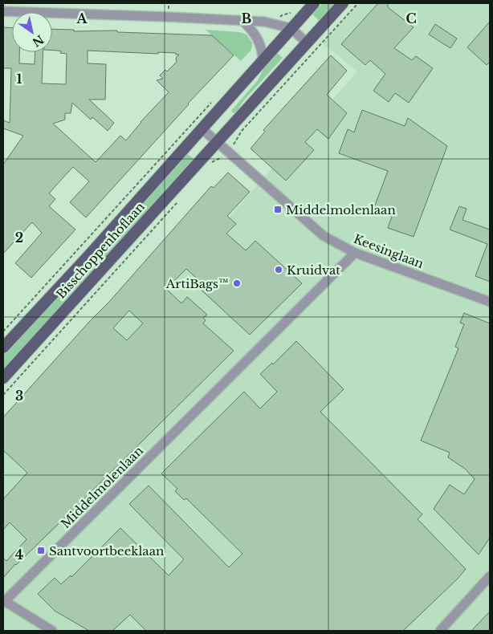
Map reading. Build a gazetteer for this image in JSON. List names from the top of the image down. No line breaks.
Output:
{"streets":{"main road":["Bisschoppenhoflaan"],"street":["Keesinglaan","Middelmolenlaan"]},"crossings":[["Bisschoppenhoflaan","Keesinglaan"],["Keesinglaan","Middelmolenlaan"]],"places":{"transit":["Middelmolenlaan","Santvoortbeeklaan"],"other":["Kruidvat","ArtiBags™"]},"north":"bottom right","grid":{"columns":["A","B","C"],"rows":["1","2","3","4"]}}
